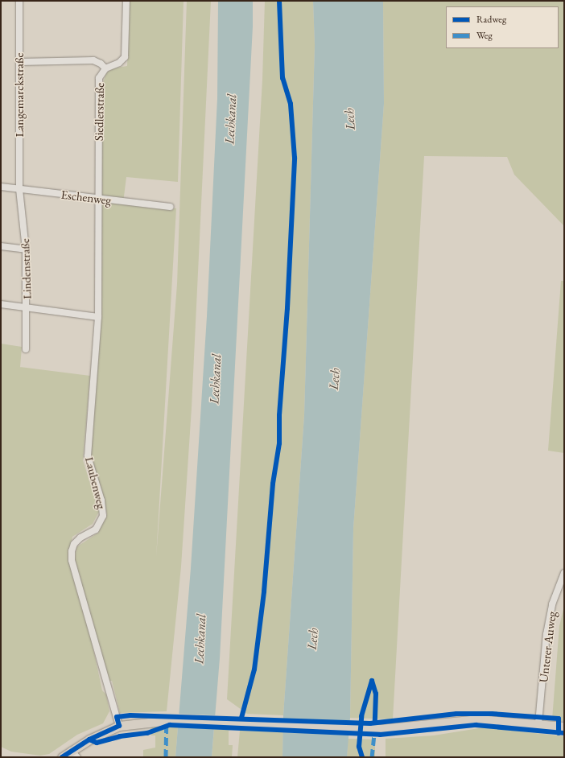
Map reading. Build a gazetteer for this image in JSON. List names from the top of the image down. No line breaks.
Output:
{"streets":{"street":["Langemarckstraße","Siedlerstraße","Eschenweg","Lindenstraße","Laubenweg","Unterer Auweg"]},"crossings":[["Langemarckstraße","Eschenweg"],["Langemarckstraße","Lindenstraße"],["Siedlerstraße","Eschenweg"],["Siedlerstraße","Laubenweg"],["Eschenweg","Lindenstraße"],["Eschenweg","Laubenweg"]],"water":["Lechkanal","Lech"],"legend":["Radweg","Weg"]}
